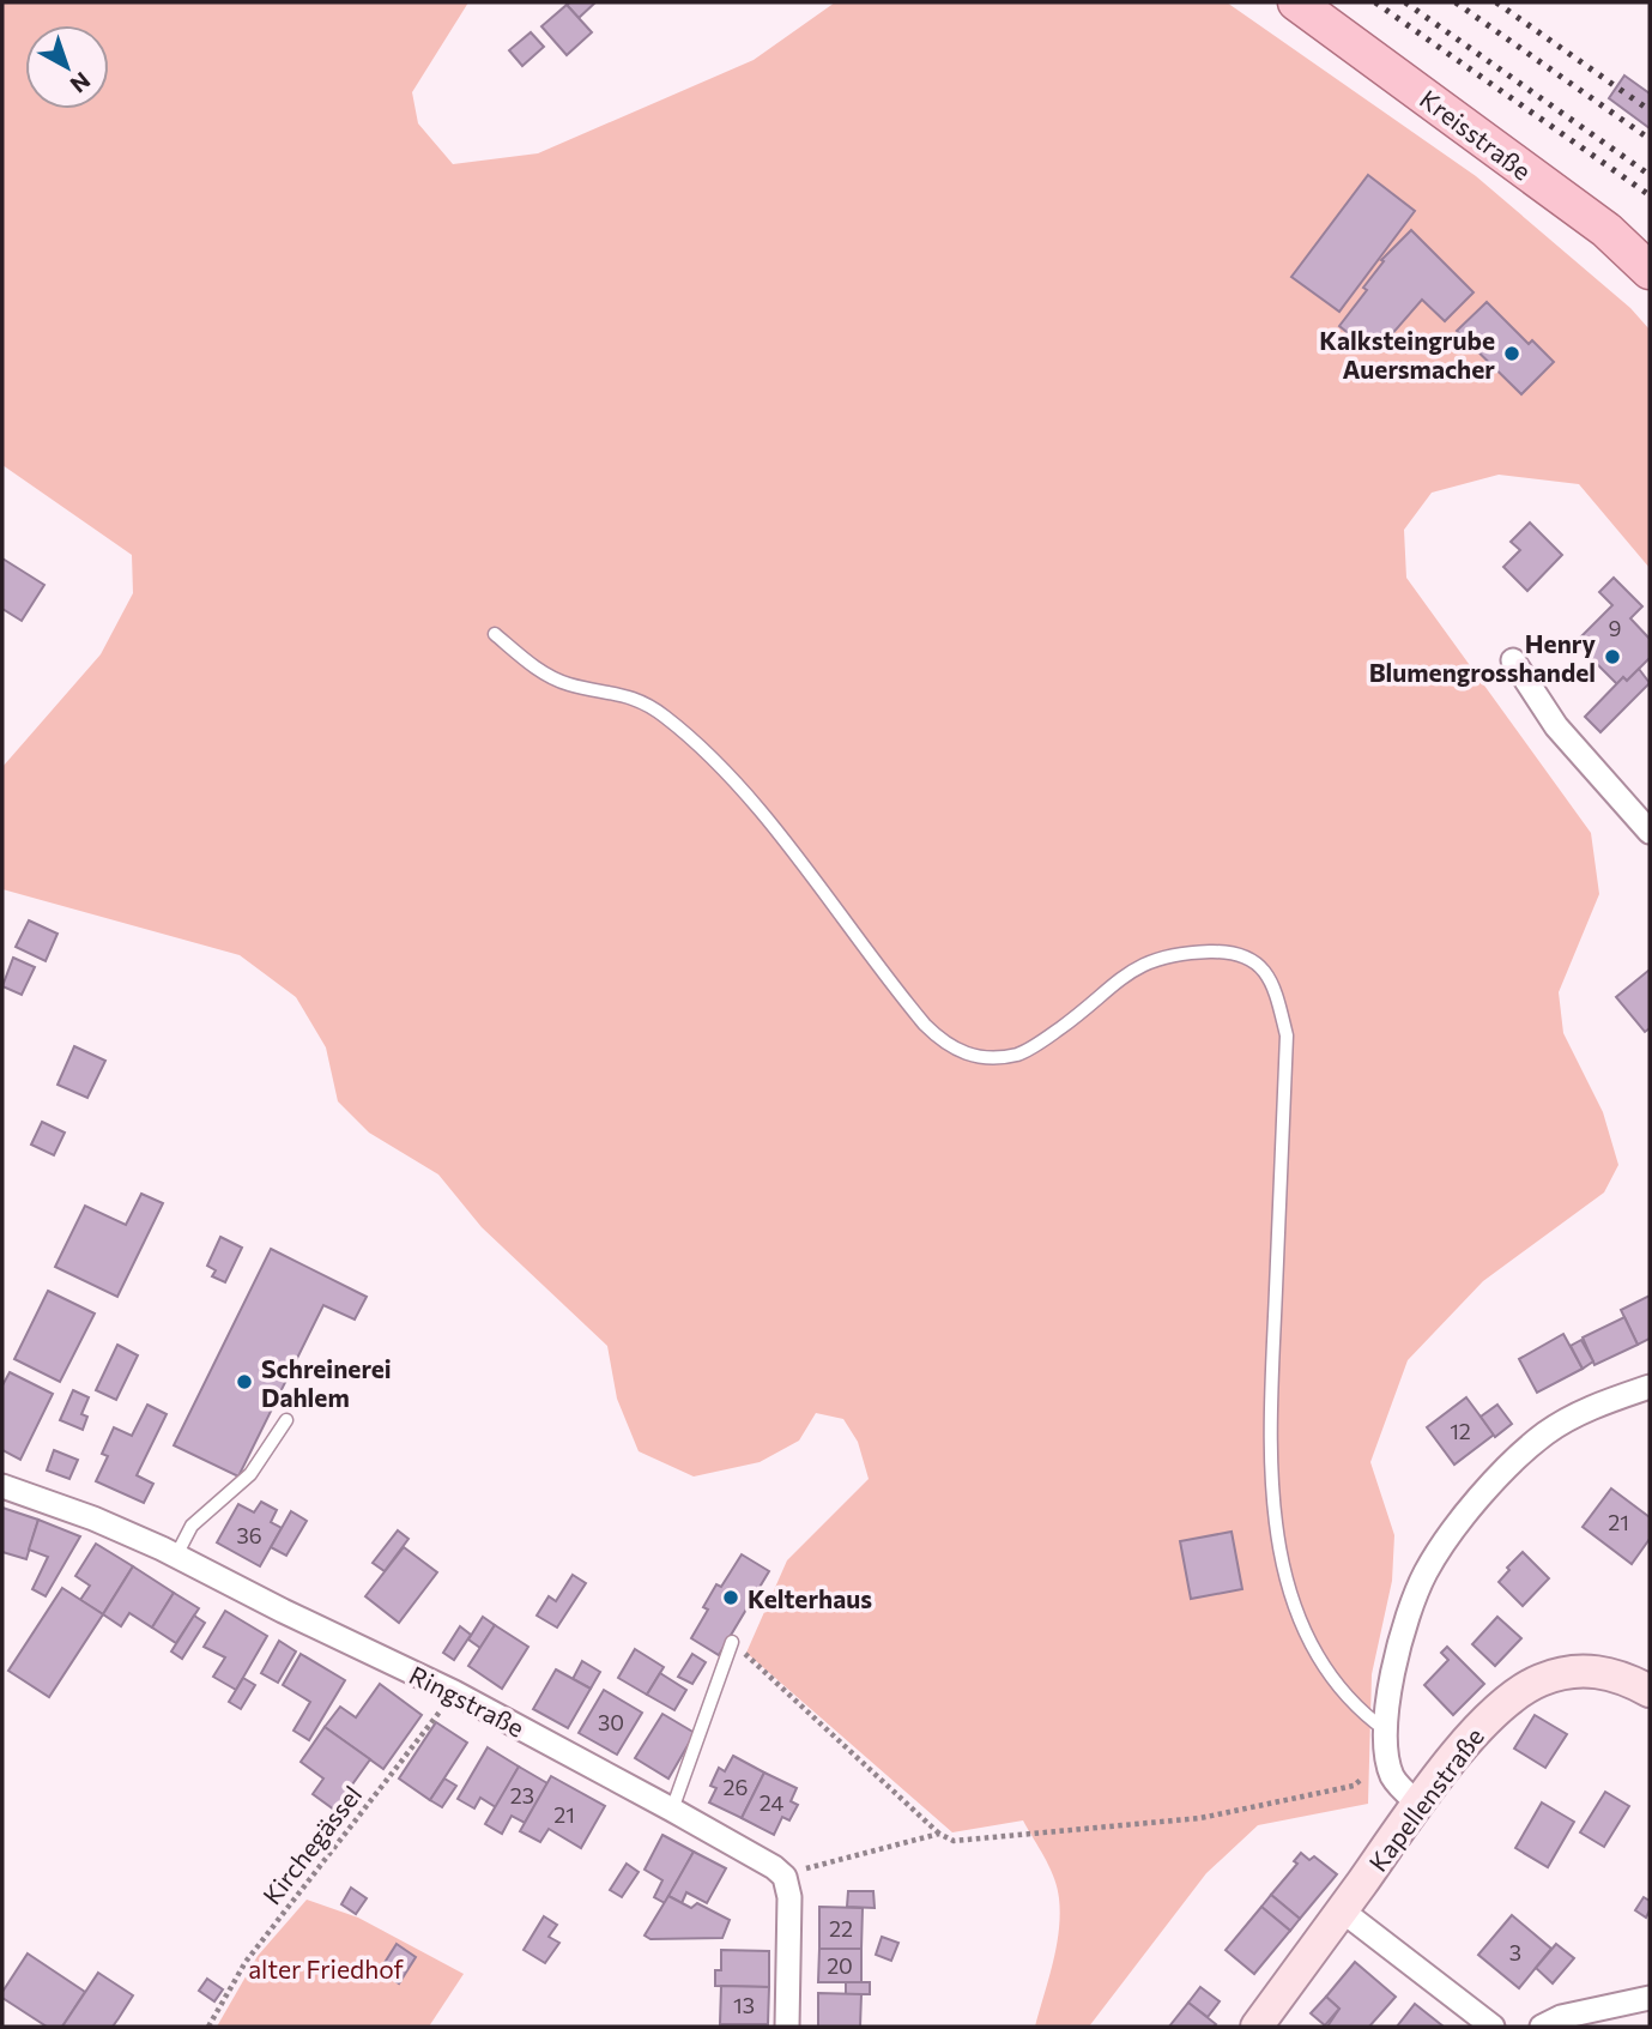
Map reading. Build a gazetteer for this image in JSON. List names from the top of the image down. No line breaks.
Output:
{"streets":{"main road":["Kreisstraße"],"street":["Ringstraße","Kapellenstraße"],"path":["Kirchegässel"]},"crossings":[["Ringstraße","Kirchegässel"]],"parks":["alter Friedhof"],"places":["Kalksteingrube Auersmacher","Henry Blumengrosshandel","Schreinerei Dahlem","Kelterhaus"],"house_numbers":["9","12","21","36","30","26","23","24","21","22","3","20","13"],"north":"bottom right"}
